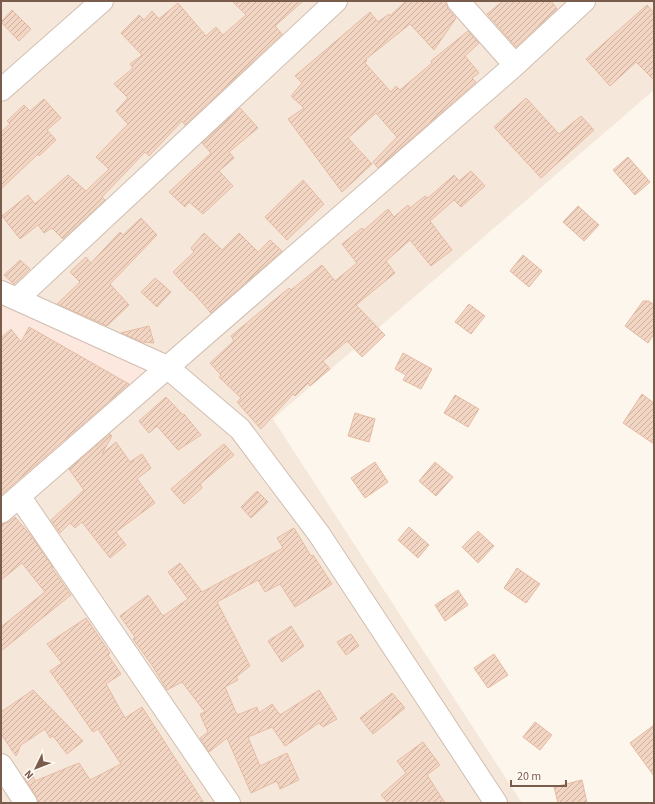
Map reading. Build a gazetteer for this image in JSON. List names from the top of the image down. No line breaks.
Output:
{"scale_bar":"20 m","north":"bottom left"}
